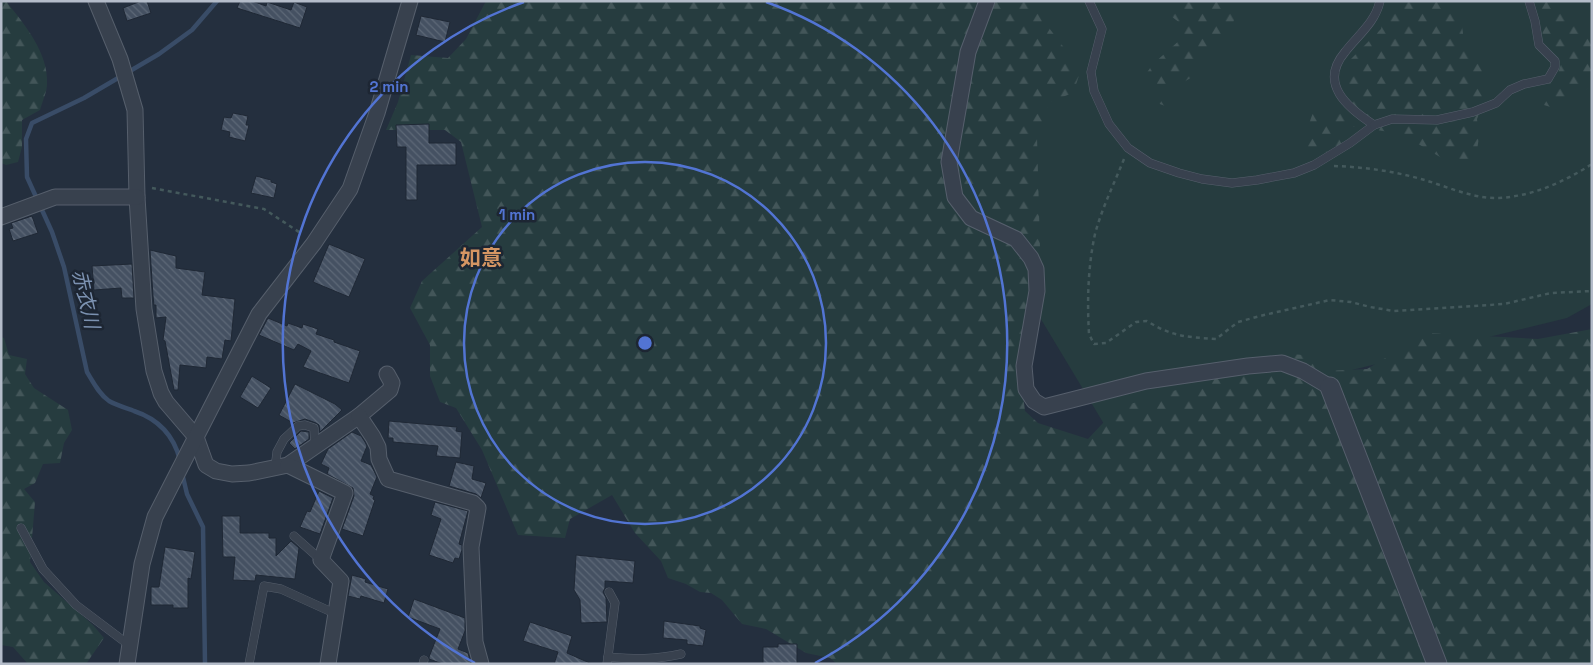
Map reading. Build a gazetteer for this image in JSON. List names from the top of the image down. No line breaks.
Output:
{"districts":["如意"],"water":["赤衣川"],"rings":["2 min","1 min"]}
